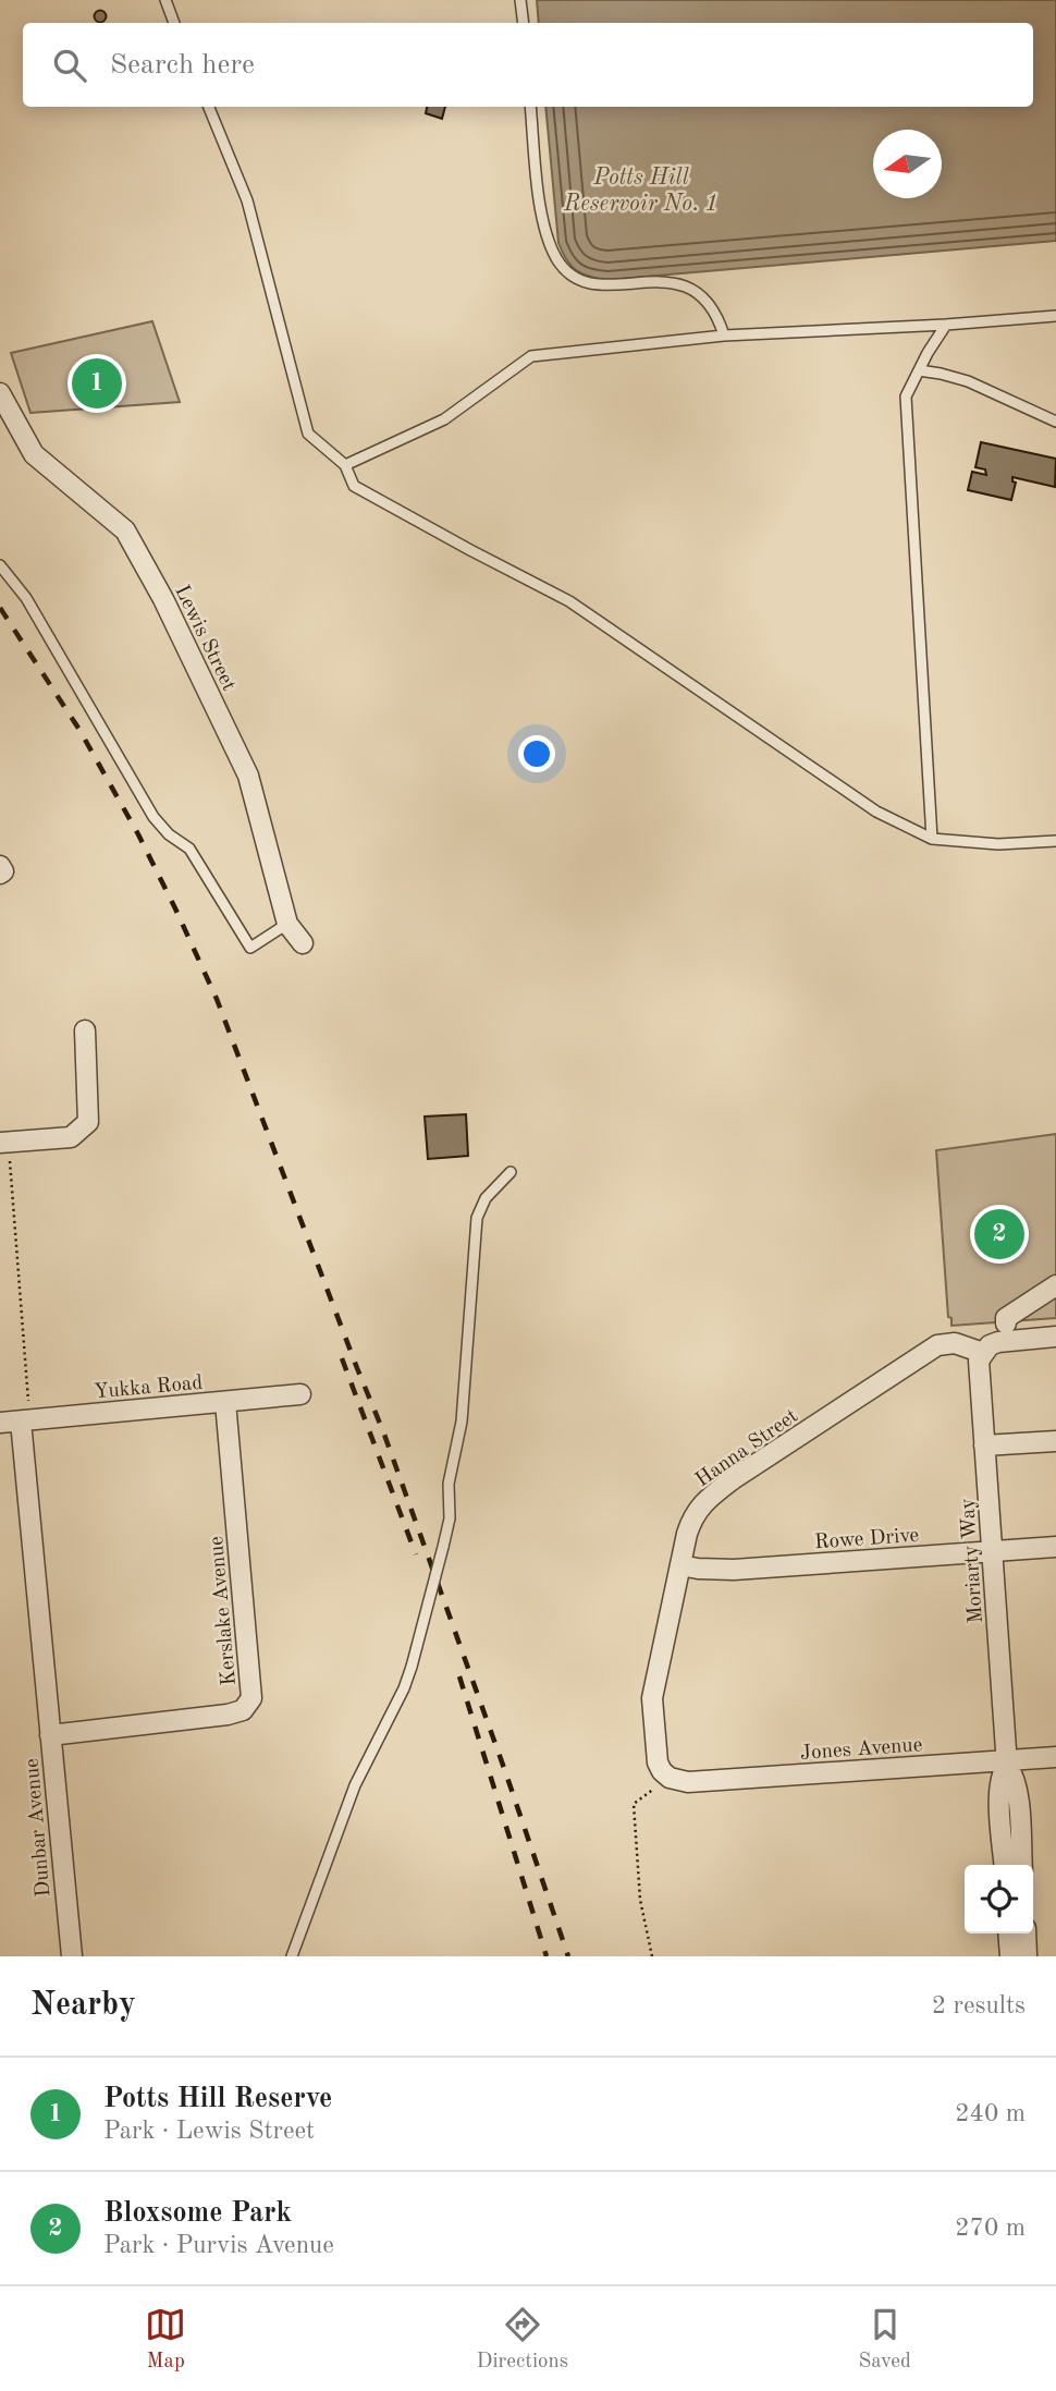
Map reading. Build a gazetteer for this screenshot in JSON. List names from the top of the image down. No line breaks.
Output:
{"streets":{"street":["Lewis Street","Yukka Road","Hanna Street","Rowe Drive","Moriarty Way","Kerslake Avenue","Jones Avenue","Dunbar Avenue"]},"crossings":[["Yukka Road","Kerslake Avenue"],["Yukka Road","Dunbar Avenue"],["Hanna Street","Rowe Drive"],["Hanna Street","Moriarty Way"],["Hanna Street","Jones Avenue"],["Rowe Drive","Moriarty Way"],["Moriarty Way","Jones Avenue"],["Kerslake Avenue","Dunbar Avenue"]],"water":["Potts Hill Reservoir No. 1"],"north":"left","page":{"search":"Search here","pins":["1","2"],"heading":["Nearby","2 results"],"list":[{"mark":"1","name":"Potts Hill Reserve","note":"Park · Lewis Street","value":"240 m"},{"mark":"2","name":"Bloxsome Park","note":"Park · Purvis Avenue","value":"270 m"}],"nav":["Map","Directions","Saved"]}}
